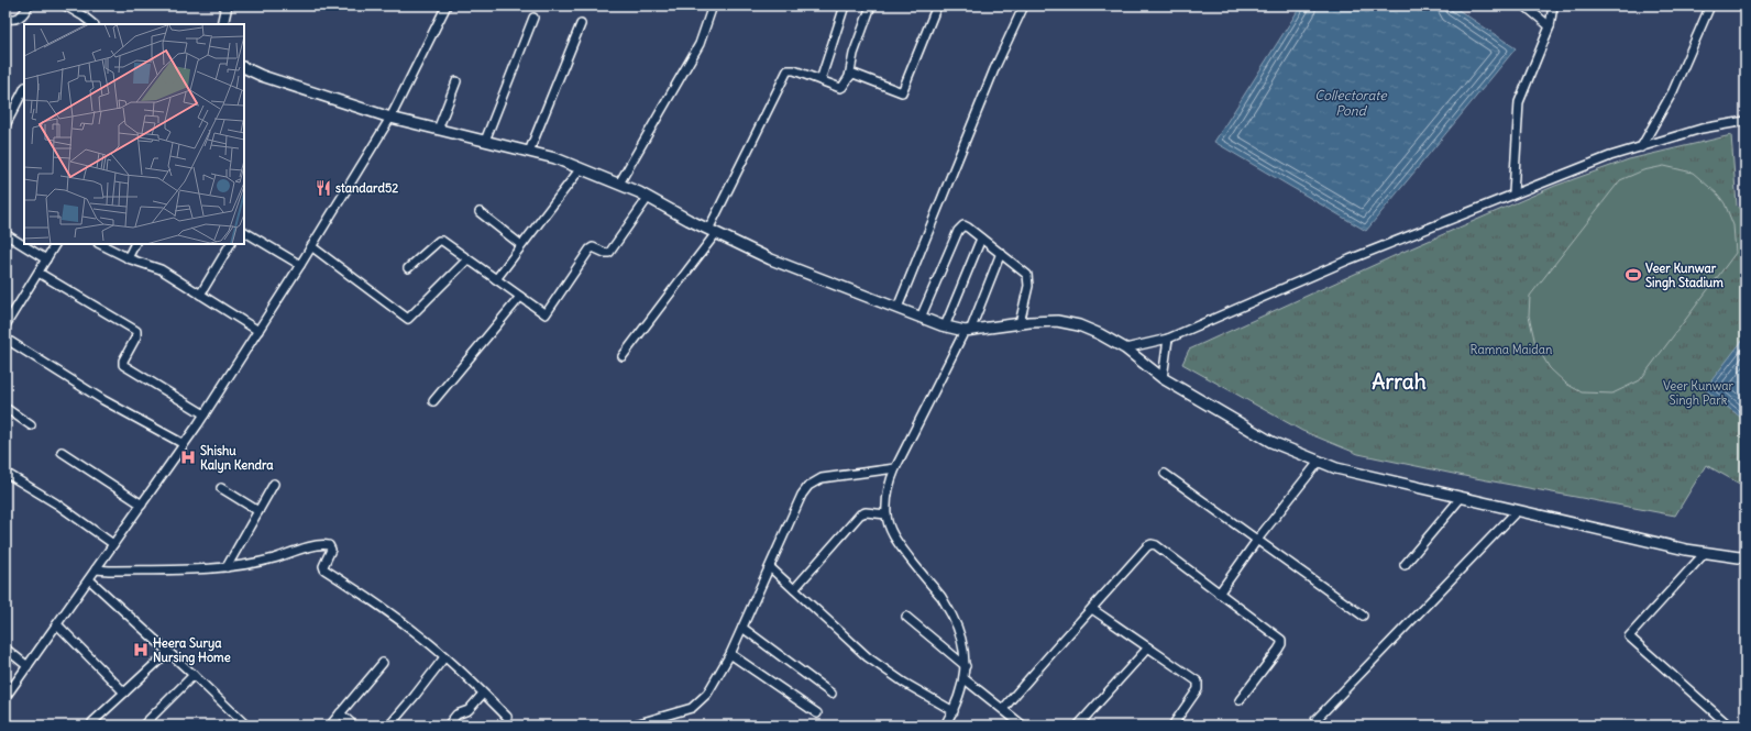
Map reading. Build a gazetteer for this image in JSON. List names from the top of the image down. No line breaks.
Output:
{"districts":["Arrah"],"water":["Collectorate Pond"],"parks":["Ramna Maidan","Veer Kunwar Singh Park"],"places":{"restaurant":["standard52"],"sports":["Veer Kunwar Singh Stadium"],"hospital":["Shishu Kalyn Kendra","Heera Surya Nursing Home"]}}
